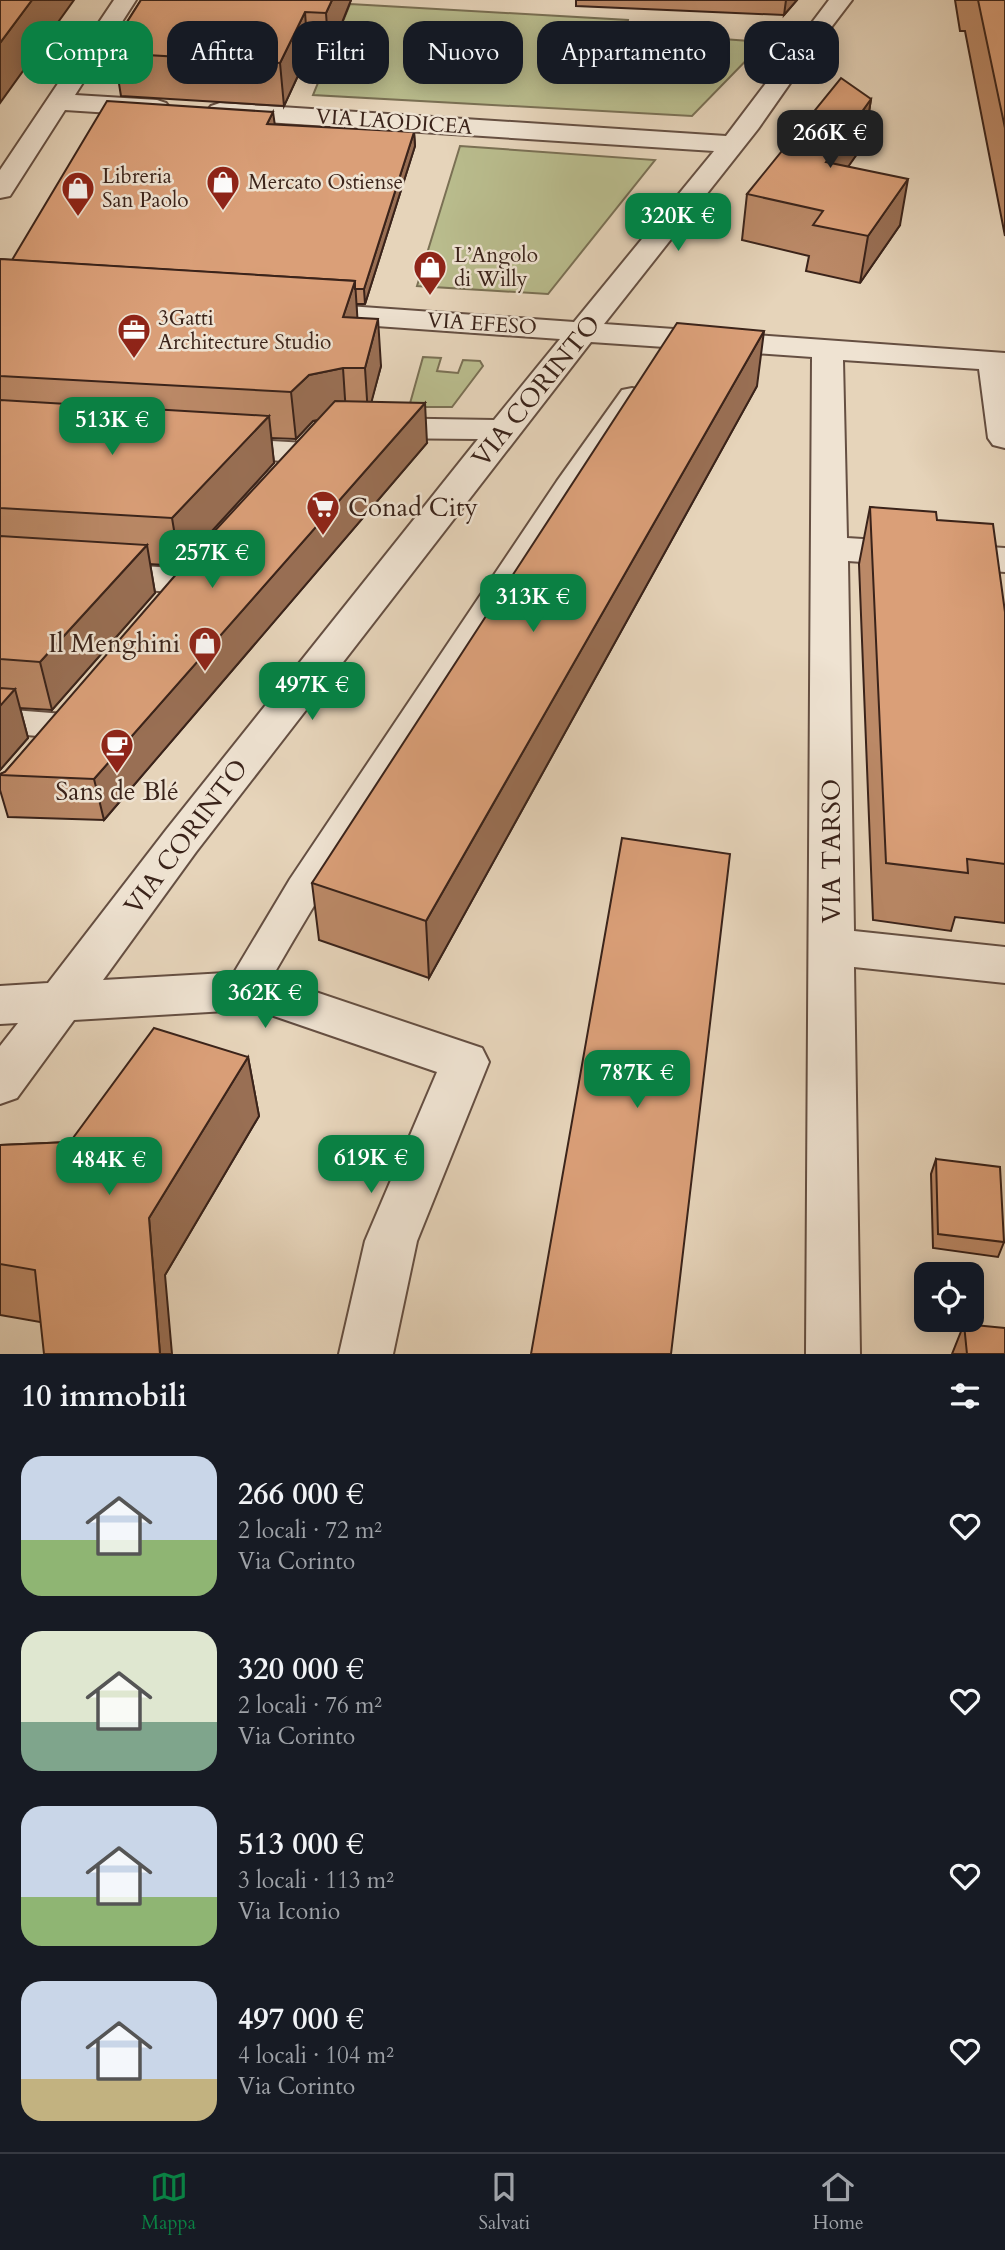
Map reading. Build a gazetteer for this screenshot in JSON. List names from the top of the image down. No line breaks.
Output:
{"streets":{"street":["VIA LAODICEA","VIA EFESO","VIA CORINTO","VIA TARSO"]},"crossings":[["VIA LAODICEA","VIA CORINTO"],["VIA EFESO","VIA CORINTO"],["VIA EFESO","VIA TARSO"]],"places":{"shop":["Mercato Ostiense","Libreria San Paolo","L’Angolo di Willy","Il Menghini"],"office":["3Gatti Architecture Studio"],"supermarket":["Conad City"],"cafe":["Sans de Blé"]},"page":{"chip":["Compra","Affitta","Filtri","Nuovo","Appartamento","Casa"],"price":["266K €","320K €","513K €","257K €","313K €","497K €","362K €","787K €","619K €","484K €"],"heading":"10 immobili","list":[{"name":"266 000 €","note":"2 locali · 72 m² · Via Corinto"},{"name":"320 000 €","note":"2 locali · 76 m² · Via Corinto"},{"name":"513 000 €","note":"3 locali · 113 m² · Via Iconio"},{"name":"497 000 €","note":"4 locali · 104 m² · Via Corinto"}],"tabs":["Mappa","Salvati","Home"]}}
